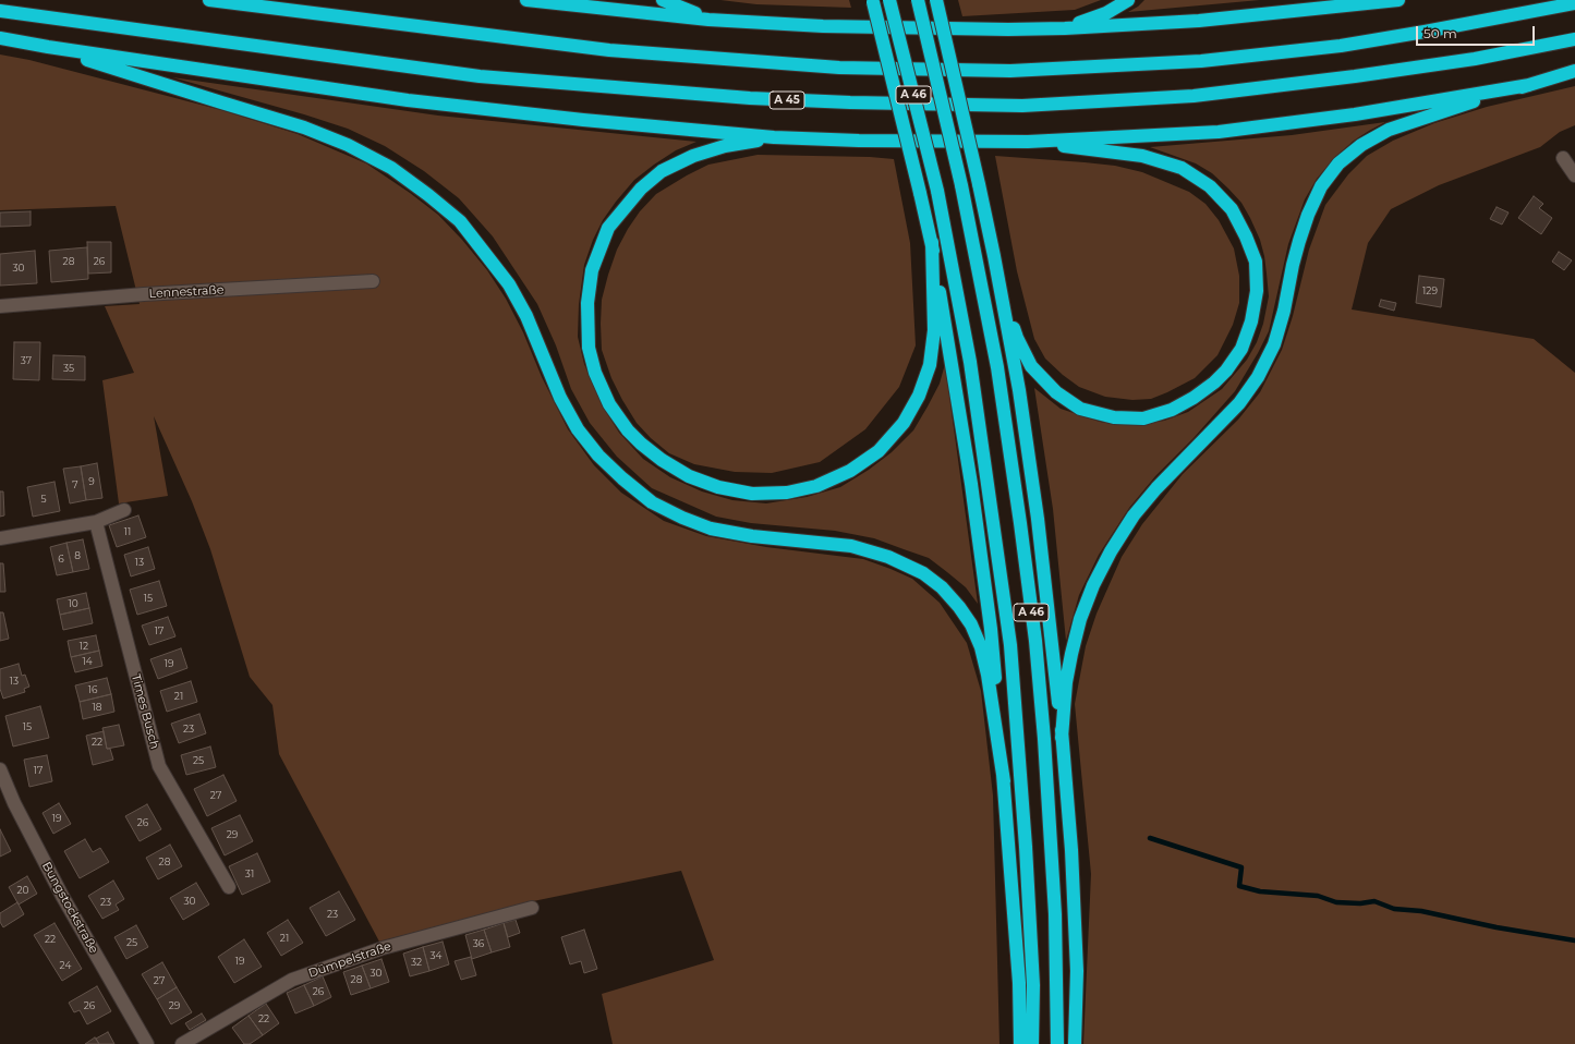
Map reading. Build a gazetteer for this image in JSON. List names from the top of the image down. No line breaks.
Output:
{"streets":{"highway":["A 46","A 45"],"street":["Lennestraße","Times Busch","Bungstockstraße","Dümpelstraße"]},"house_numbers":["28","26","30","129","37","35","9","7","5","11","8","6","13","15","10","17","12","14","19","13","16","21","18","15","23","22","25","17","27","19","26","29","28","31","20","30","23","23","21","22","25","36","34","19","32","24","30","28","27","26","26","29","22"],"scale_bar":"50 m"}
